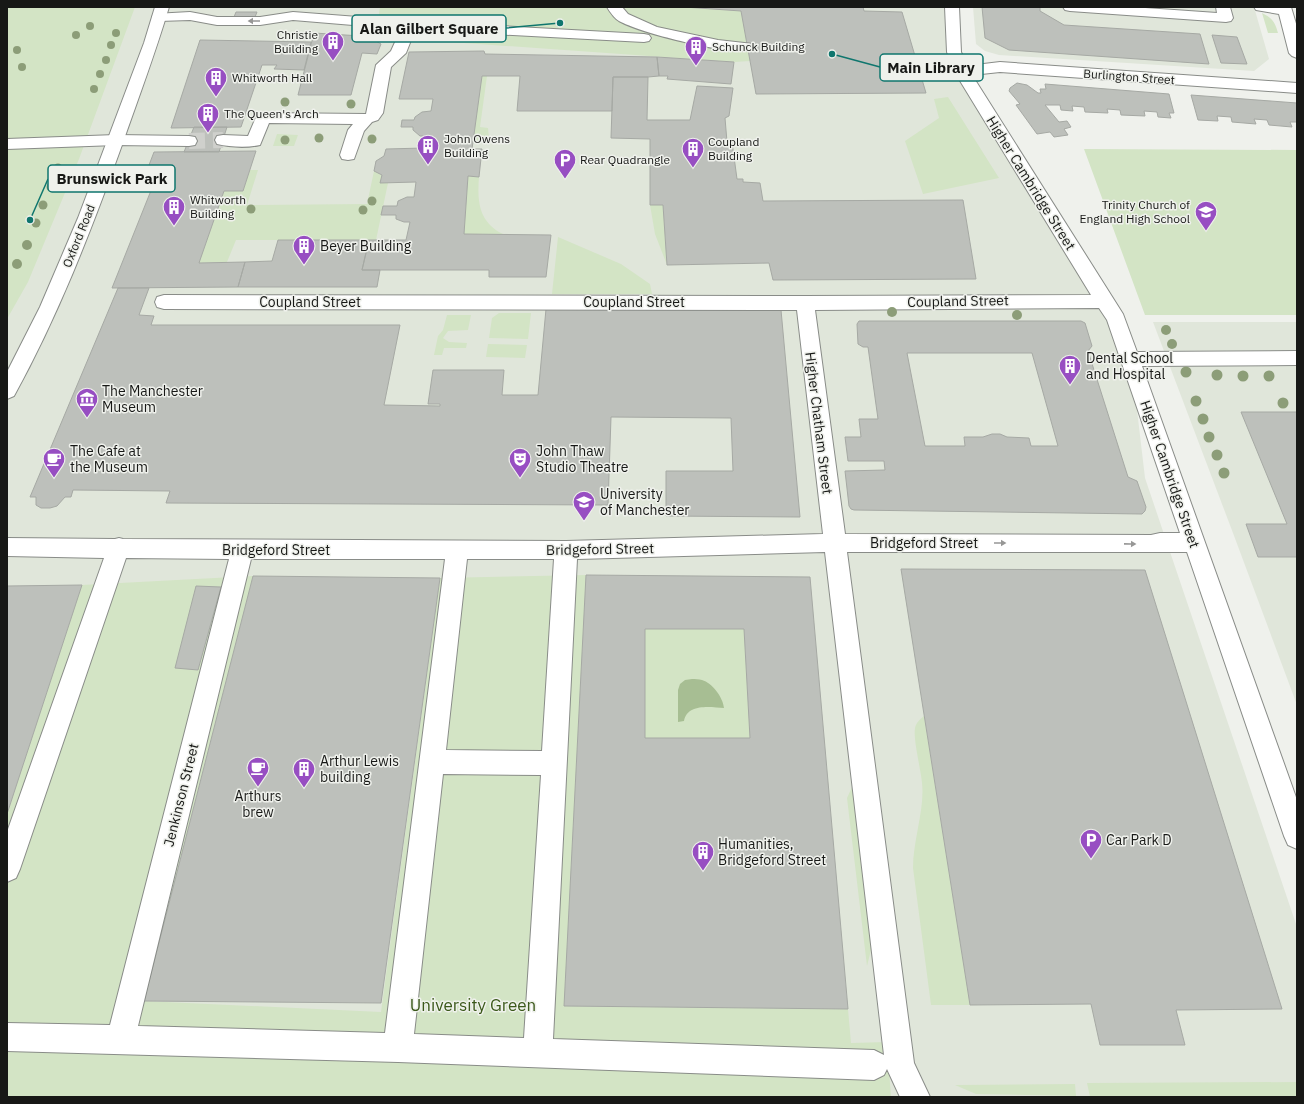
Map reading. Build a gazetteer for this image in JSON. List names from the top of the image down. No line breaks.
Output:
{"streets":{"street":["Burlington Street","Higher Cambridge Street","Oxford Road","Coupland Street","Higher Chatham Street","Bridgeford Street","Jenkinson Street"]},"crossings":[["Burlington Street","Higher Cambridge Street"],["Higher Cambridge Street","Coupland Street"],["Higher Cambridge Street","Bridgeford Street"],["Coupland Street","Higher Chatham Street"],["Higher Chatham Street","Bridgeford Street"],["Bridgeford Street","Jenkinson Street"]],"parks":["University Green"],"places":{"other":["Alan Gilbert Square","Main Library","Brunswick Park"],"building":["Christie Building","Schunck Building","Whitworth Hall","The Queen's Arch","John Owens Building","Coupland Building","Whitworth Building","Beyer Building","Dental School and Hospital","Arthur Lewis building","Humanities, Bridgeford Street"],"parking":["Rear Quadrangle","Car Park D"],"school or university":["Trinity Church of England High School","University of Manchester"],"museum":["The Manchester Museum"],"cafe":["The Cafe at the Museum","Arthurs brew"],"theatre":["John Thaw Studio Theatre"]}}
